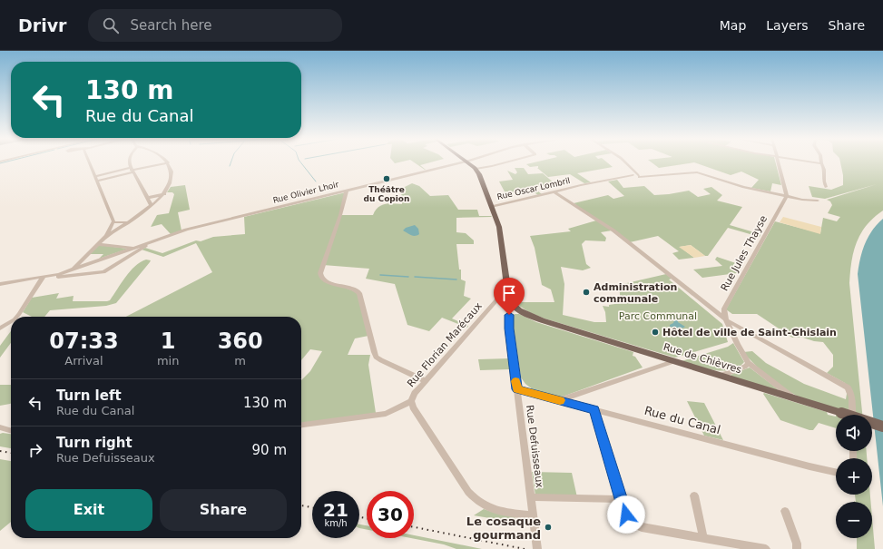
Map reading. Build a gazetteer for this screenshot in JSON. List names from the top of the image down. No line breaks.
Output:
{"streets":{"main road":["Rue de Chièvres"],"street":["Rue Oscar Lombril","Rue Olivier Lhoir","Rue Jules Thayse","Rue Florian Marécaux","Rue du Canal","Rue Defuisseaux"]},"crossings":[["Rue Oscar Lombril","Rue Jules Thayse"],["Rue du Canal","Rue Defuisseaux"]],"parks":["Parc Communal"],"places":["Théâtre du Copion","Administration communale","Hôtel de ville de Saint-Ghislain","Le cosaque gourmand"],"page":{"header":"Drivr","search":"Search here","nav":["Map","Layers","Share"],"turn":["130 m","Rue du Canal"],"eta":["07:33","Arrival","1","min","360","m"],"list":[{"name":"Turn left","note":"Rue du Canal","value":"130 m"},{"name":"Turn right","note":"Rue Defuisseaux","value":"90 m"}],"map_buttons":["+","−"],"buttons":["Exit","Share"],"speed":"21 km/h","limit":"30"}}
